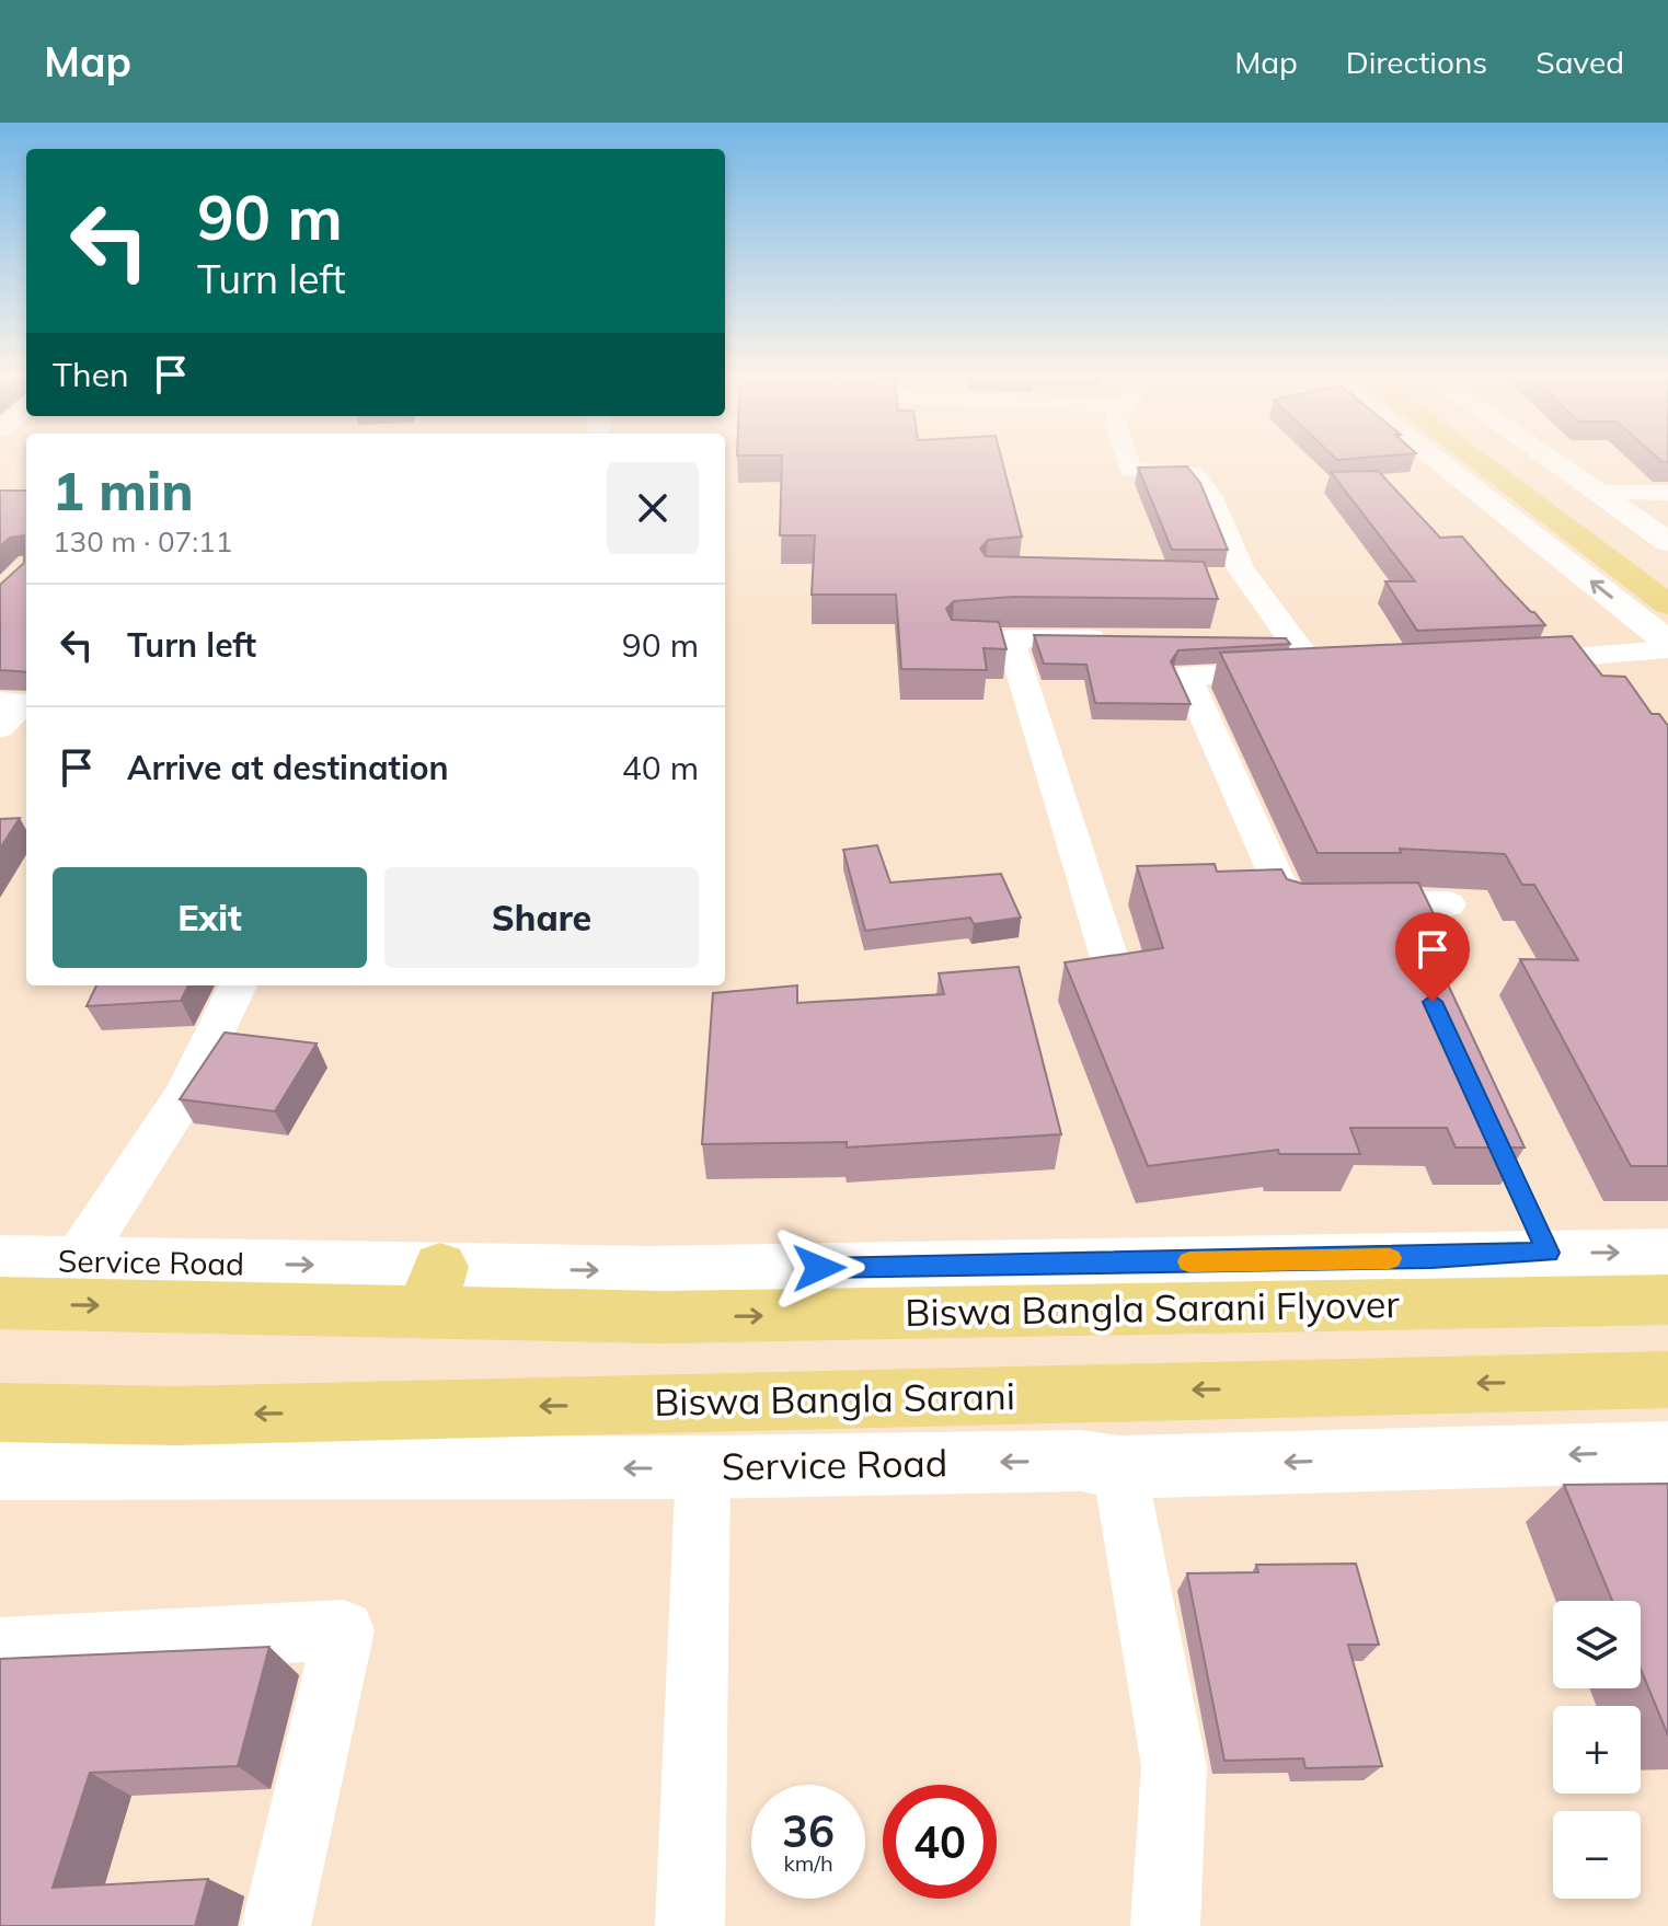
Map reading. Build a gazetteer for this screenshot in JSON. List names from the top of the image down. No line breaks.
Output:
{"streets":{"main road":["Biswa Bangla Sarani Flyover","Biswa Bangla Sarani"],"street":["Service Road"]},"crossings":[["Service Road","Biswa Bangla Sarani Flyover"]],"one_way":["Biswa Bangla Sarani Flyover","Biswa Bangla Sarani"],"page":{"header":"Map","nav":["Map","Directions","Saved"],"turn":["90 m","Turn left"],"then":"Then","heading":["1 min","130 m · 07:11"],"list":[{"name":"Turn left","value":"90 m"},{"name":"Arrive at destination","value":"40 m"}],"buttons":["Exit","Share"],"map_buttons":["+","−"],"speed":"36 km/h","limit":"40"}}
